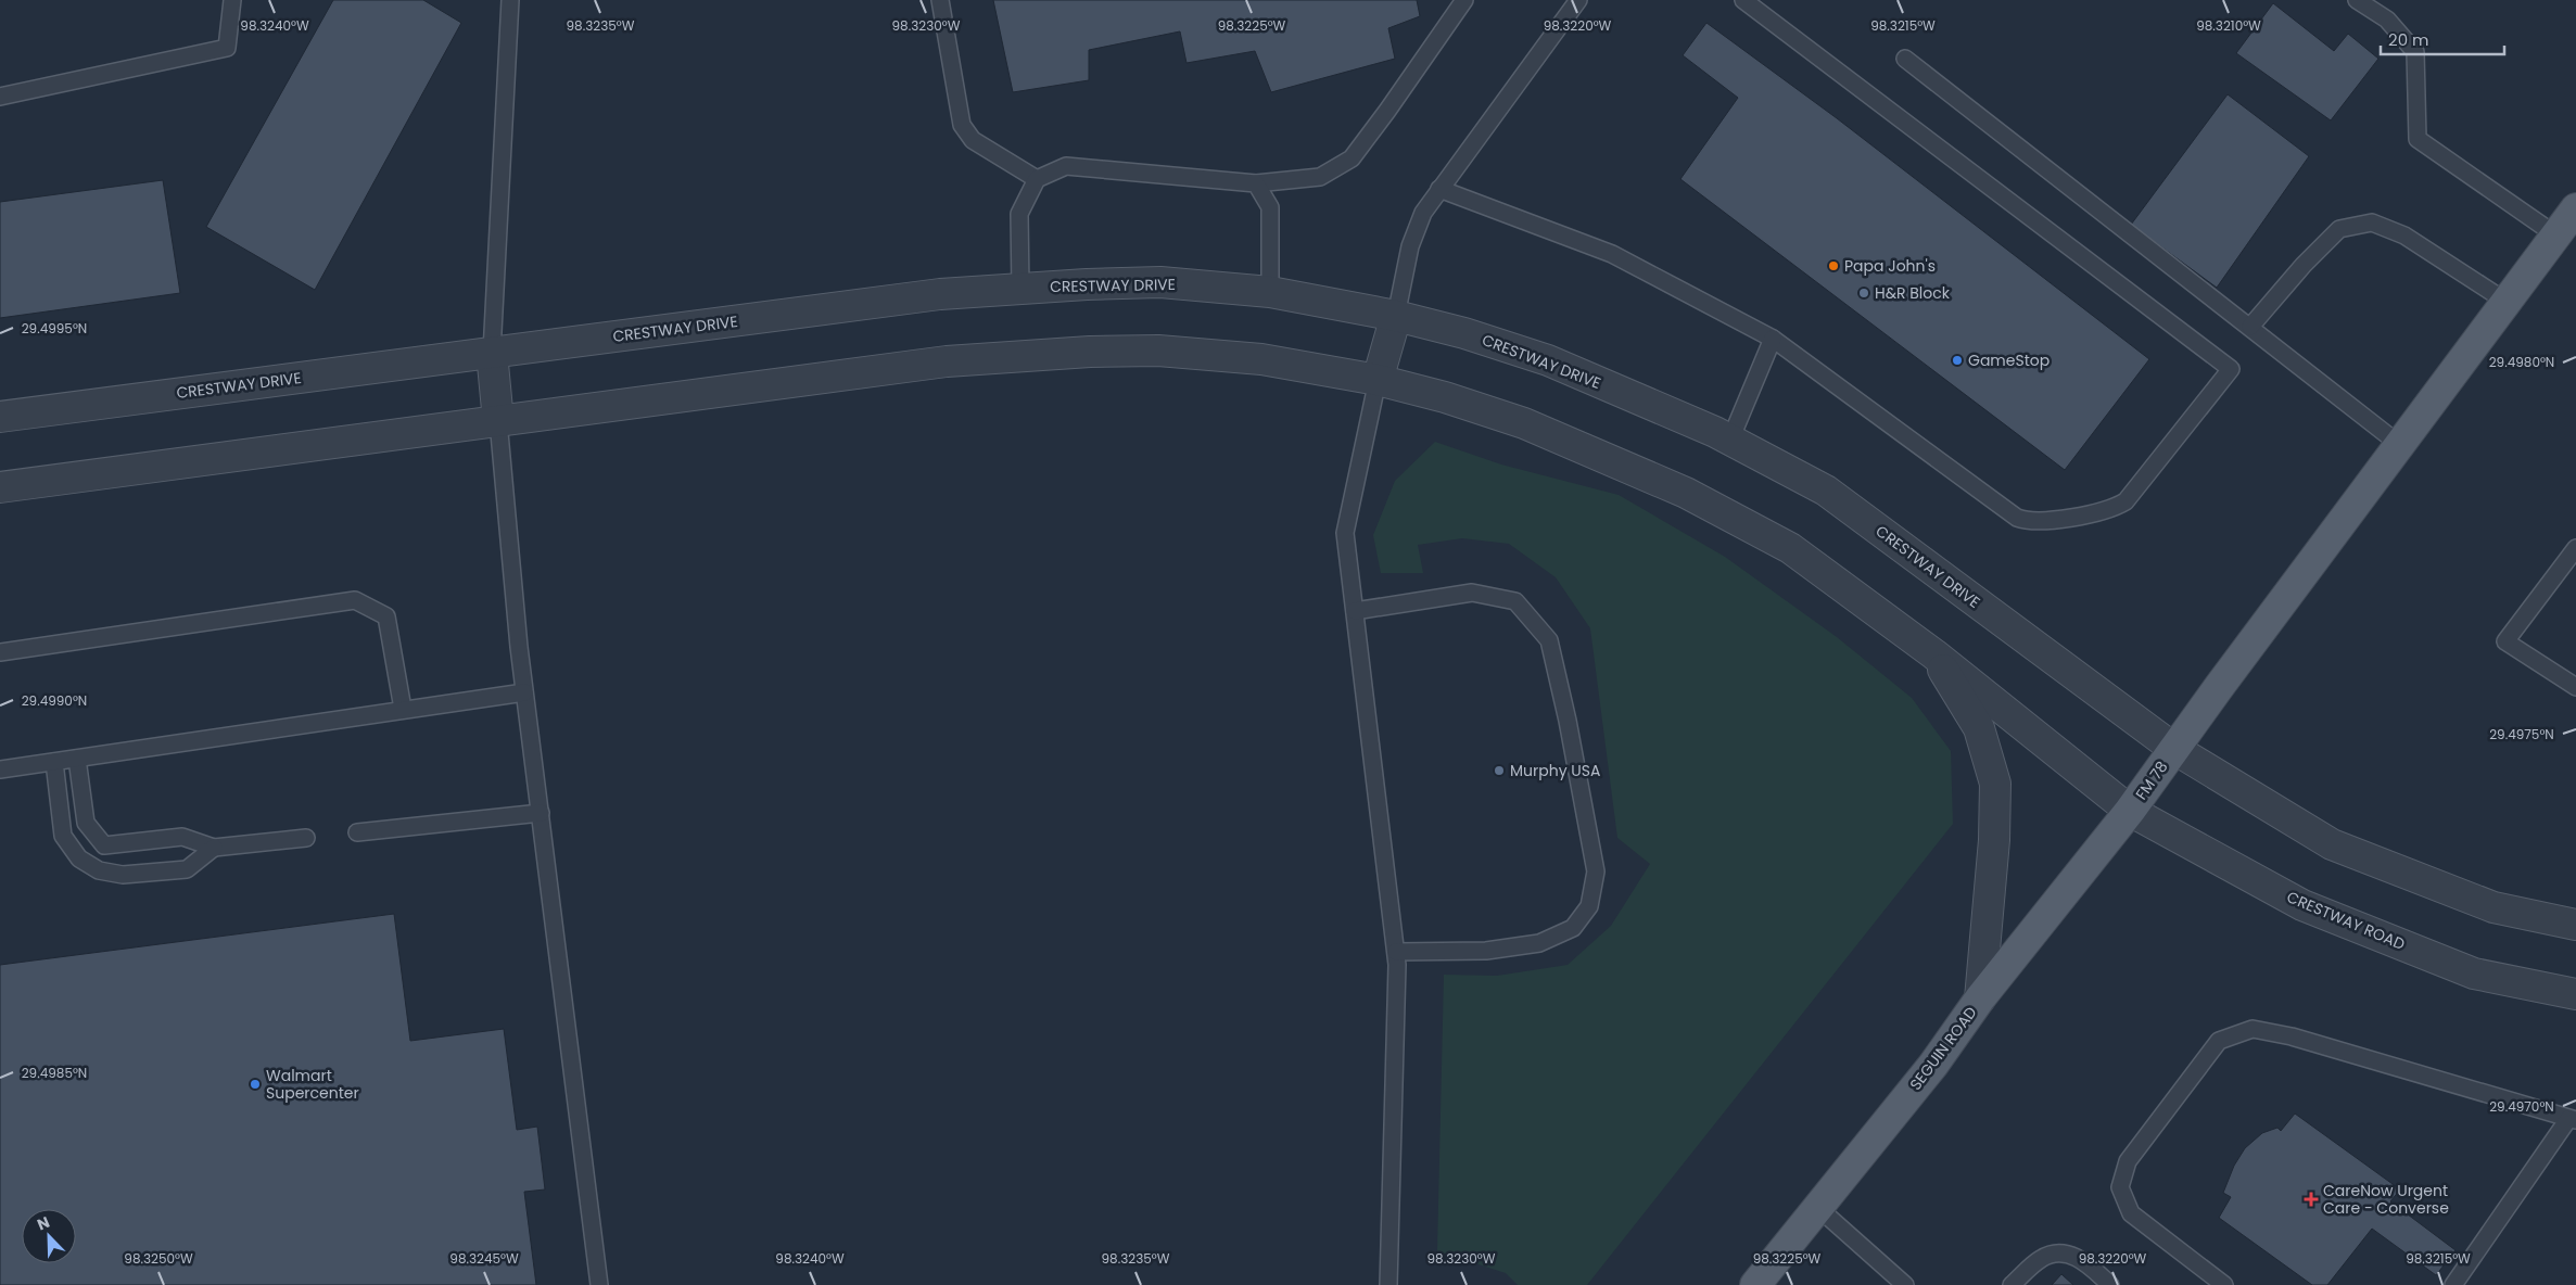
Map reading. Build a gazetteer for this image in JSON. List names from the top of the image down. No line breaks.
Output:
{"streets":{"main road":["FM 78","SEGUIN ROAD"],"street":["CRESTWAY DRIVE","CRESTWAY ROAD"]},"crossings":[["CRESTWAY DRIVE","FM 78"],["FM 78","CRESTWAY ROAD"],["FM 78","SEGUIN ROAD"],["CRESTWAY ROAD","SEGUIN ROAD"]],"places":{"other":["Papa John's","H&R Block","GameStop","Murphy USA","Walmart Supercenter"],"health":["CareNow Urgent Care - Converse"]},"scale_bar":"20 m","north":"top left","coordinates":["98.3240°W","98.3235°W","98.3230°W","98.3225°W","98.3220°W","98.3215°W","98.3210°W","29.4995°N","29.4980°N","29.4990°N","29.4975°N","29.4985°N","29.4970°N","98.3250°W","98.3245°W"]}
